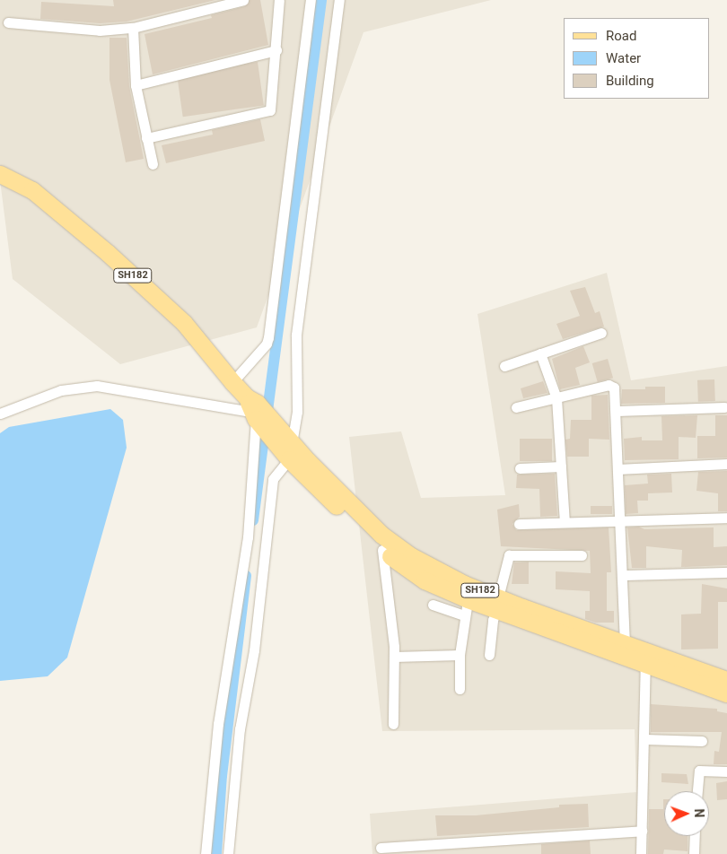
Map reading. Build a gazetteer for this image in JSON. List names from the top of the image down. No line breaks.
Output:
{"streets":{"main road":["SH182"]},"legend":["Road","Water","Building"],"north":"right"}
